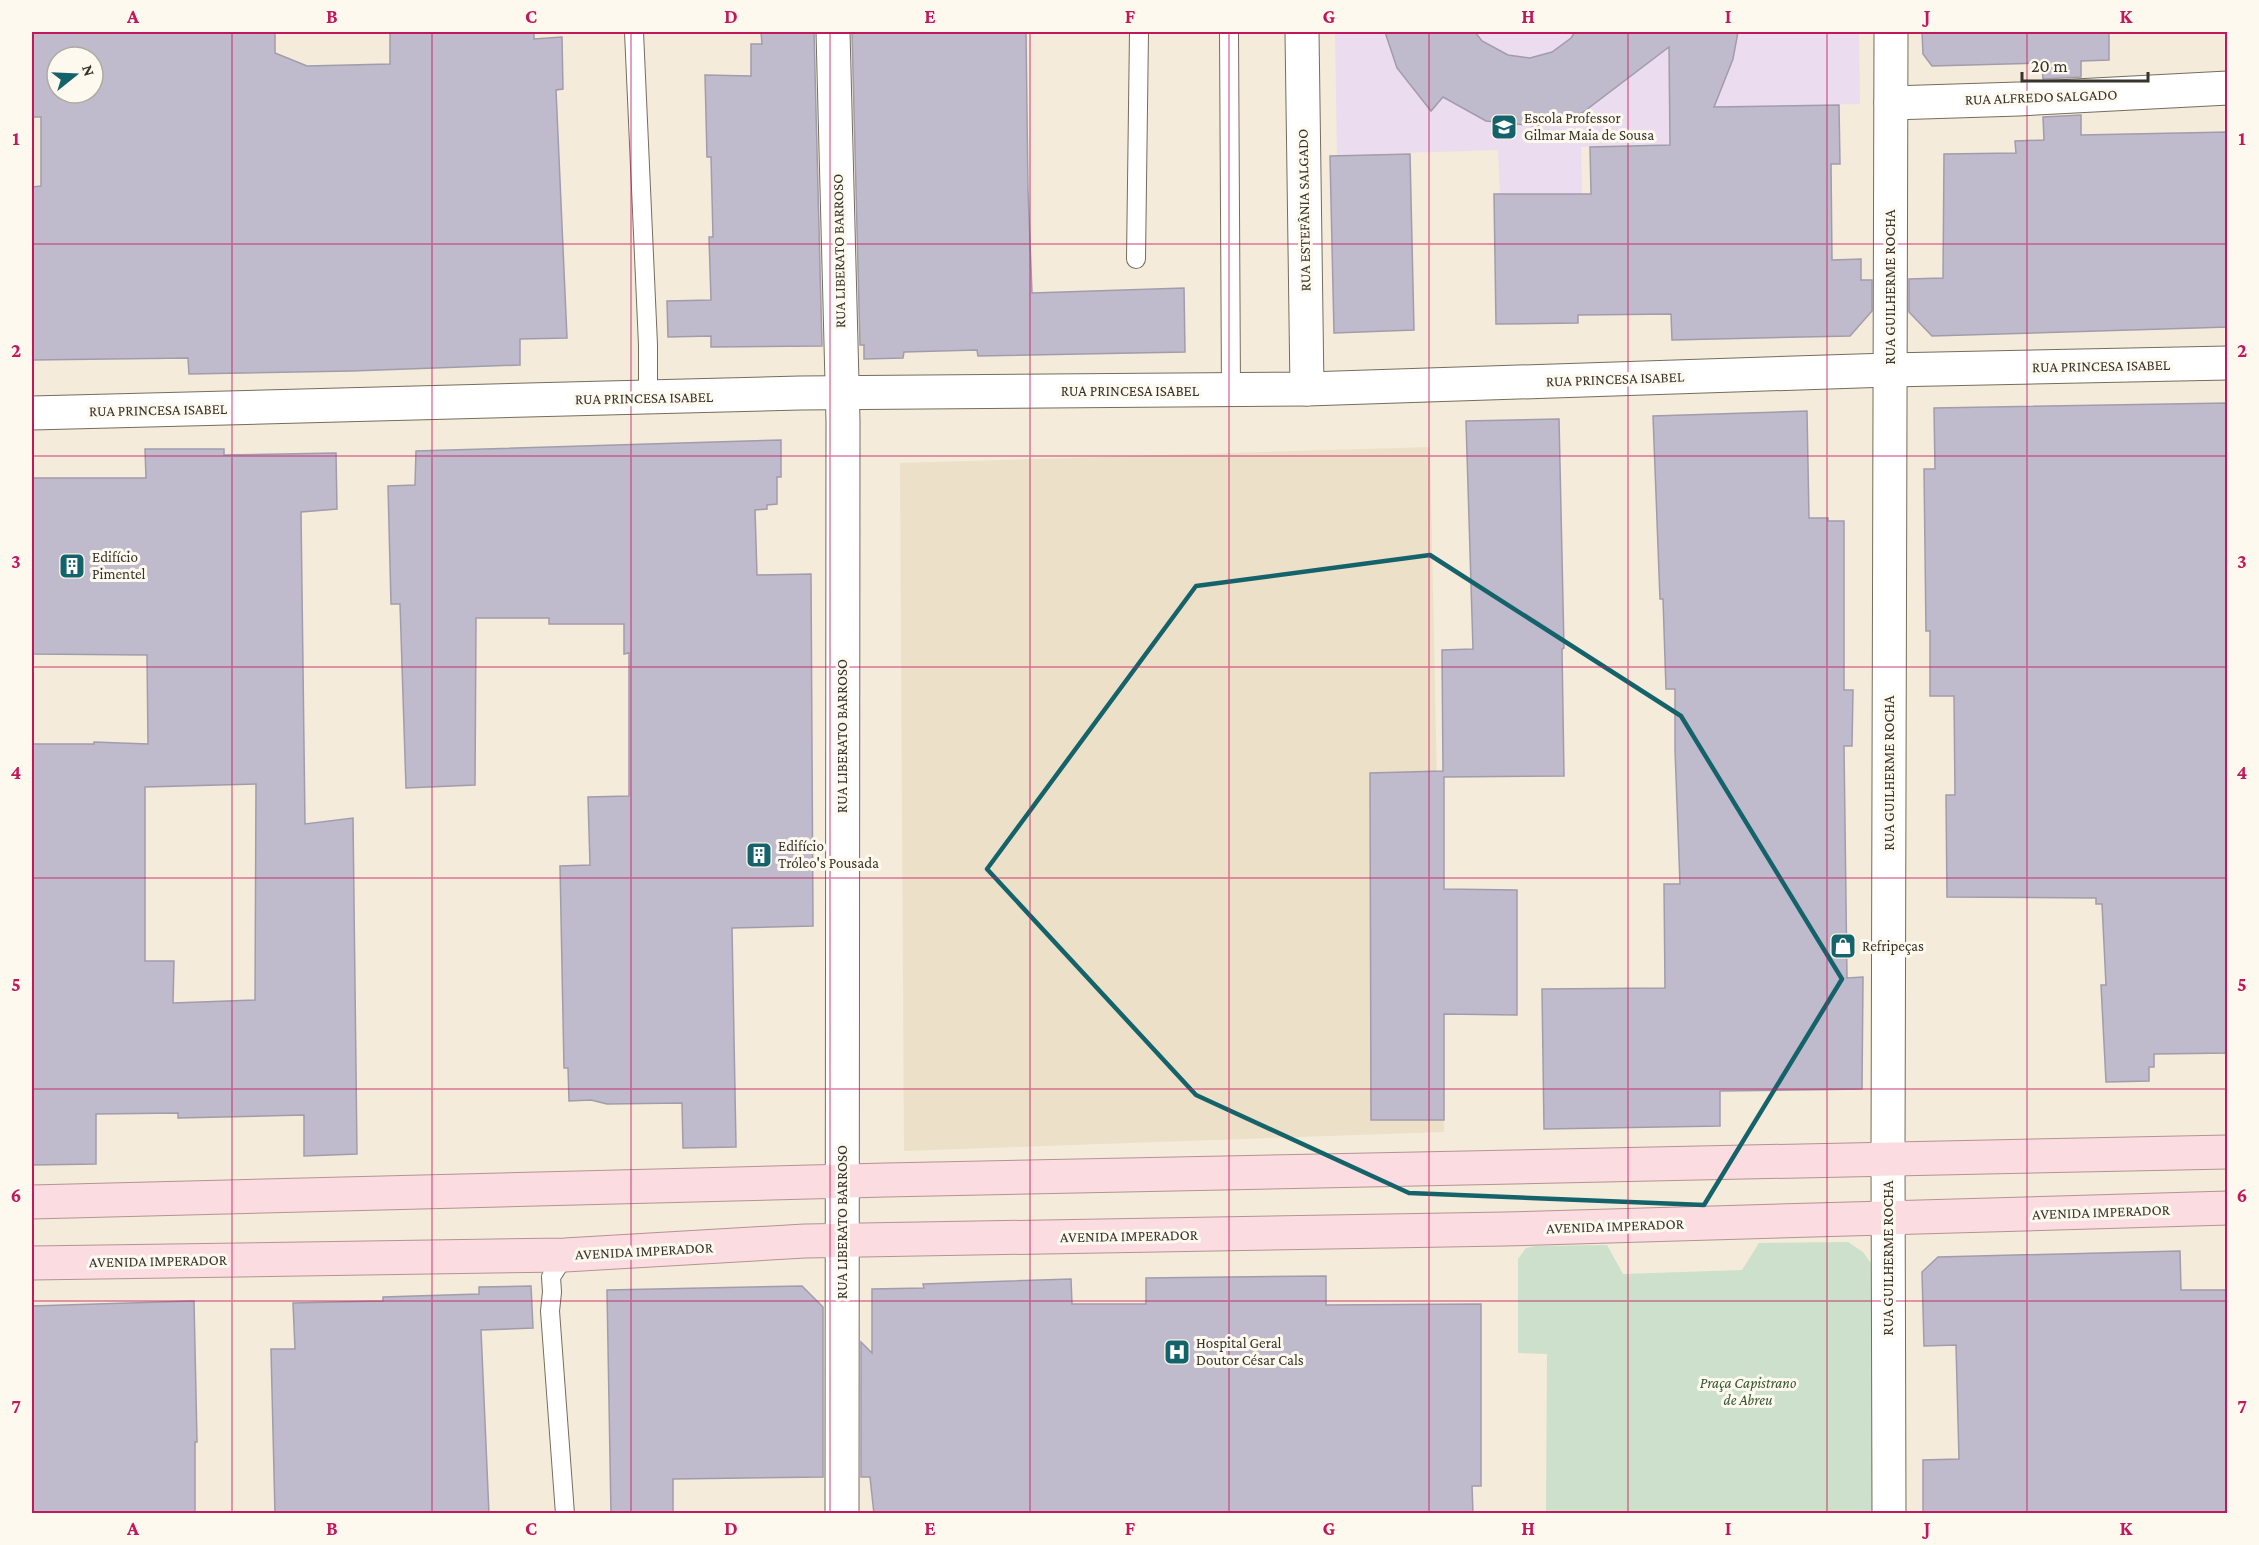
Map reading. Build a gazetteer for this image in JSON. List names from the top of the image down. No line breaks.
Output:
{"streets":{"main road":["AVENIDA IMPERADOR"],"street":["RUA ALFREDO SALGADO","RUA ESTEFÂNIA SALGADO","RUA LIBERATO BARROSO","RUA GUILHERME ROCHA","RUA PRINCESA ISABEL"]},"crossings":[["RUA ALFREDO SALGADO","RUA GUILHERME ROCHA"],["RUA ESTEFÂNIA SALGADO","RUA PRINCESA ISABEL"],["RUA LIBERATO BARROSO","RUA PRINCESA ISABEL"],["RUA LIBERATO BARROSO","AVENIDA IMPERADOR"],["RUA GUILHERME ROCHA","RUA PRINCESA ISABEL"],["RUA GUILHERME ROCHA","AVENIDA IMPERADOR"]],"parks":["Praça Capistrano de Abreu"],"places":{"school or university":["Escola Professor Gilmar Maia de Sousa"],"building":["Edifício Pimentel","Edifício Tróleo's Pousada"],"shop":["Refripeças"],"hospital":["Hospital Geral Doutor César Cals"]},"scale_bar":"20 m","north":"right","grid":{"columns":["A","B","C","D","E","F","G","H","I","J","K"],"rows":["1","2","3","4","5","6","7"]}}
